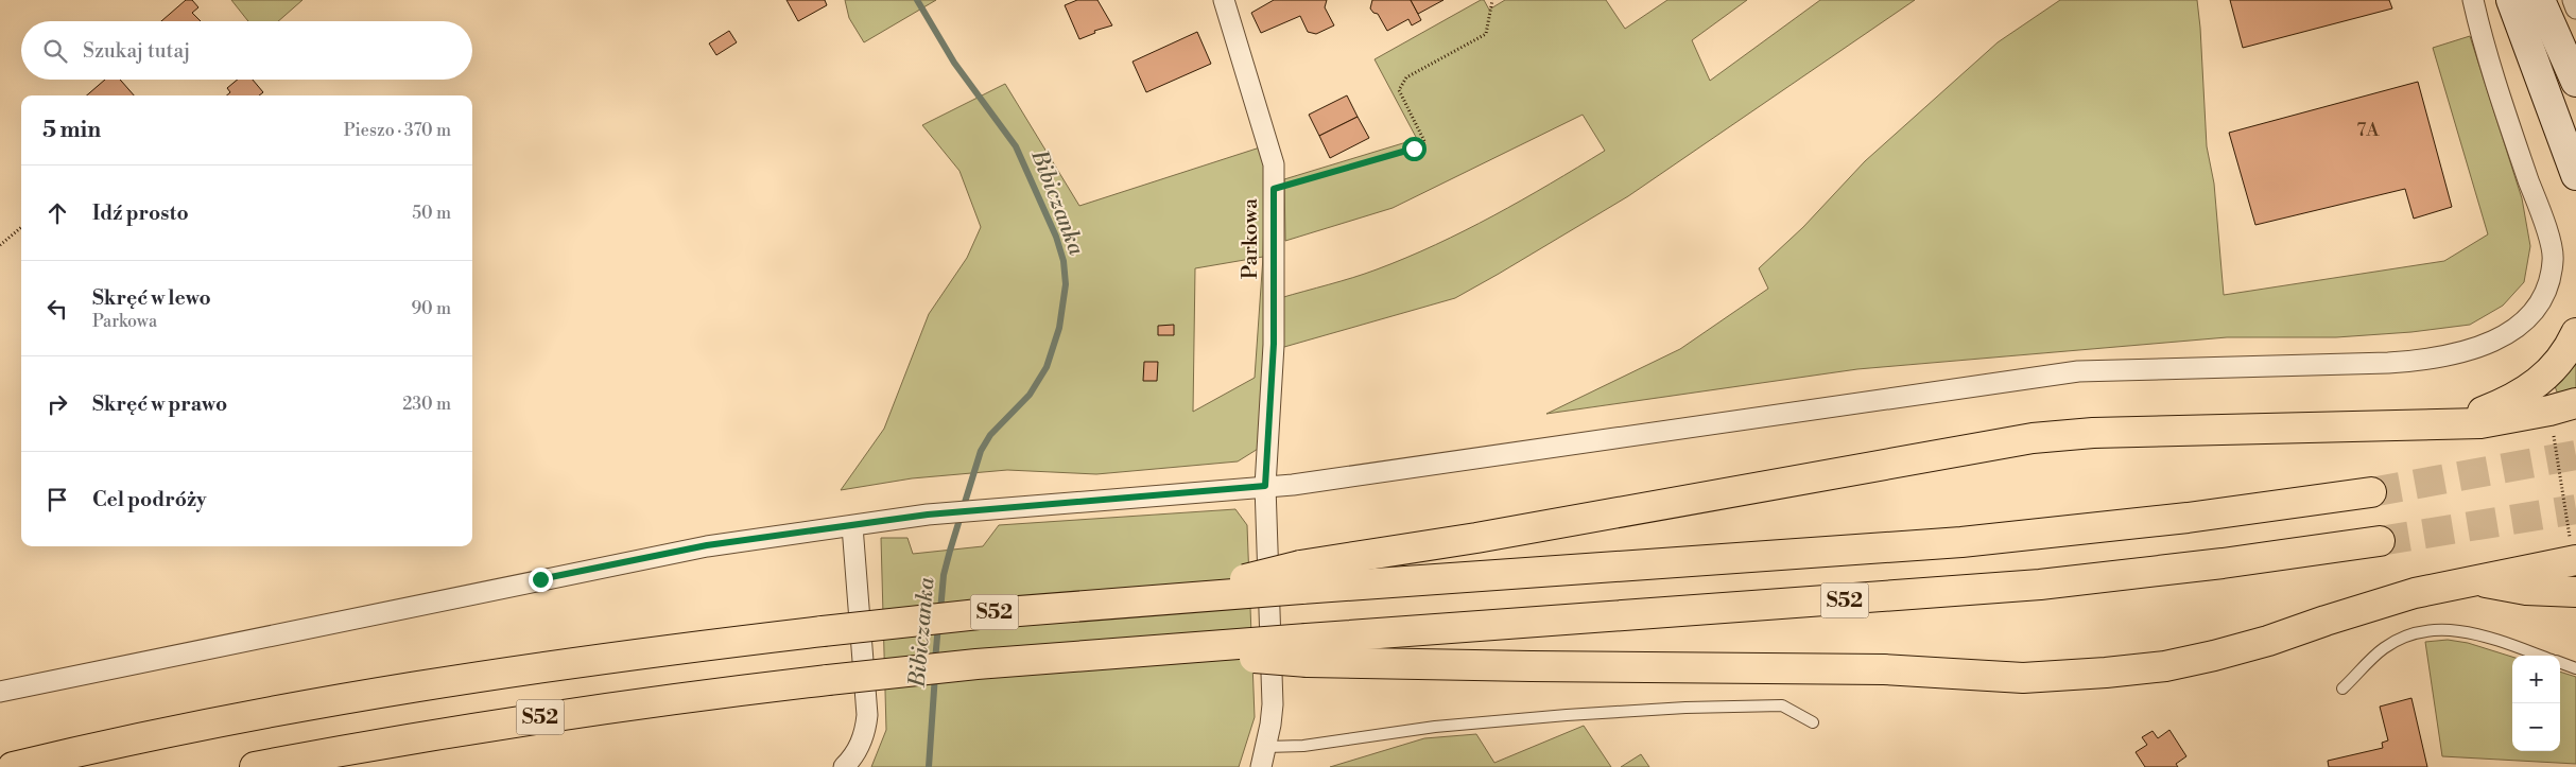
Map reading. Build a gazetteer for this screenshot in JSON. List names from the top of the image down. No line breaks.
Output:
{"streets":{"highway":["S52"],"street":["Parkowa"]},"water":["Bibiczanka"],"house_numbers":["7A"],"page":{"search":"Szukaj tutaj","heading":["5 min","Pieszo · 370 m"],"list":[["Idź prosto","50 m"],["Skręć w lewo","Parkowa","90 m"],["Skręć w prawo","230 m"],"Cel podróży"],"map_buttons":["+","−"]}}
